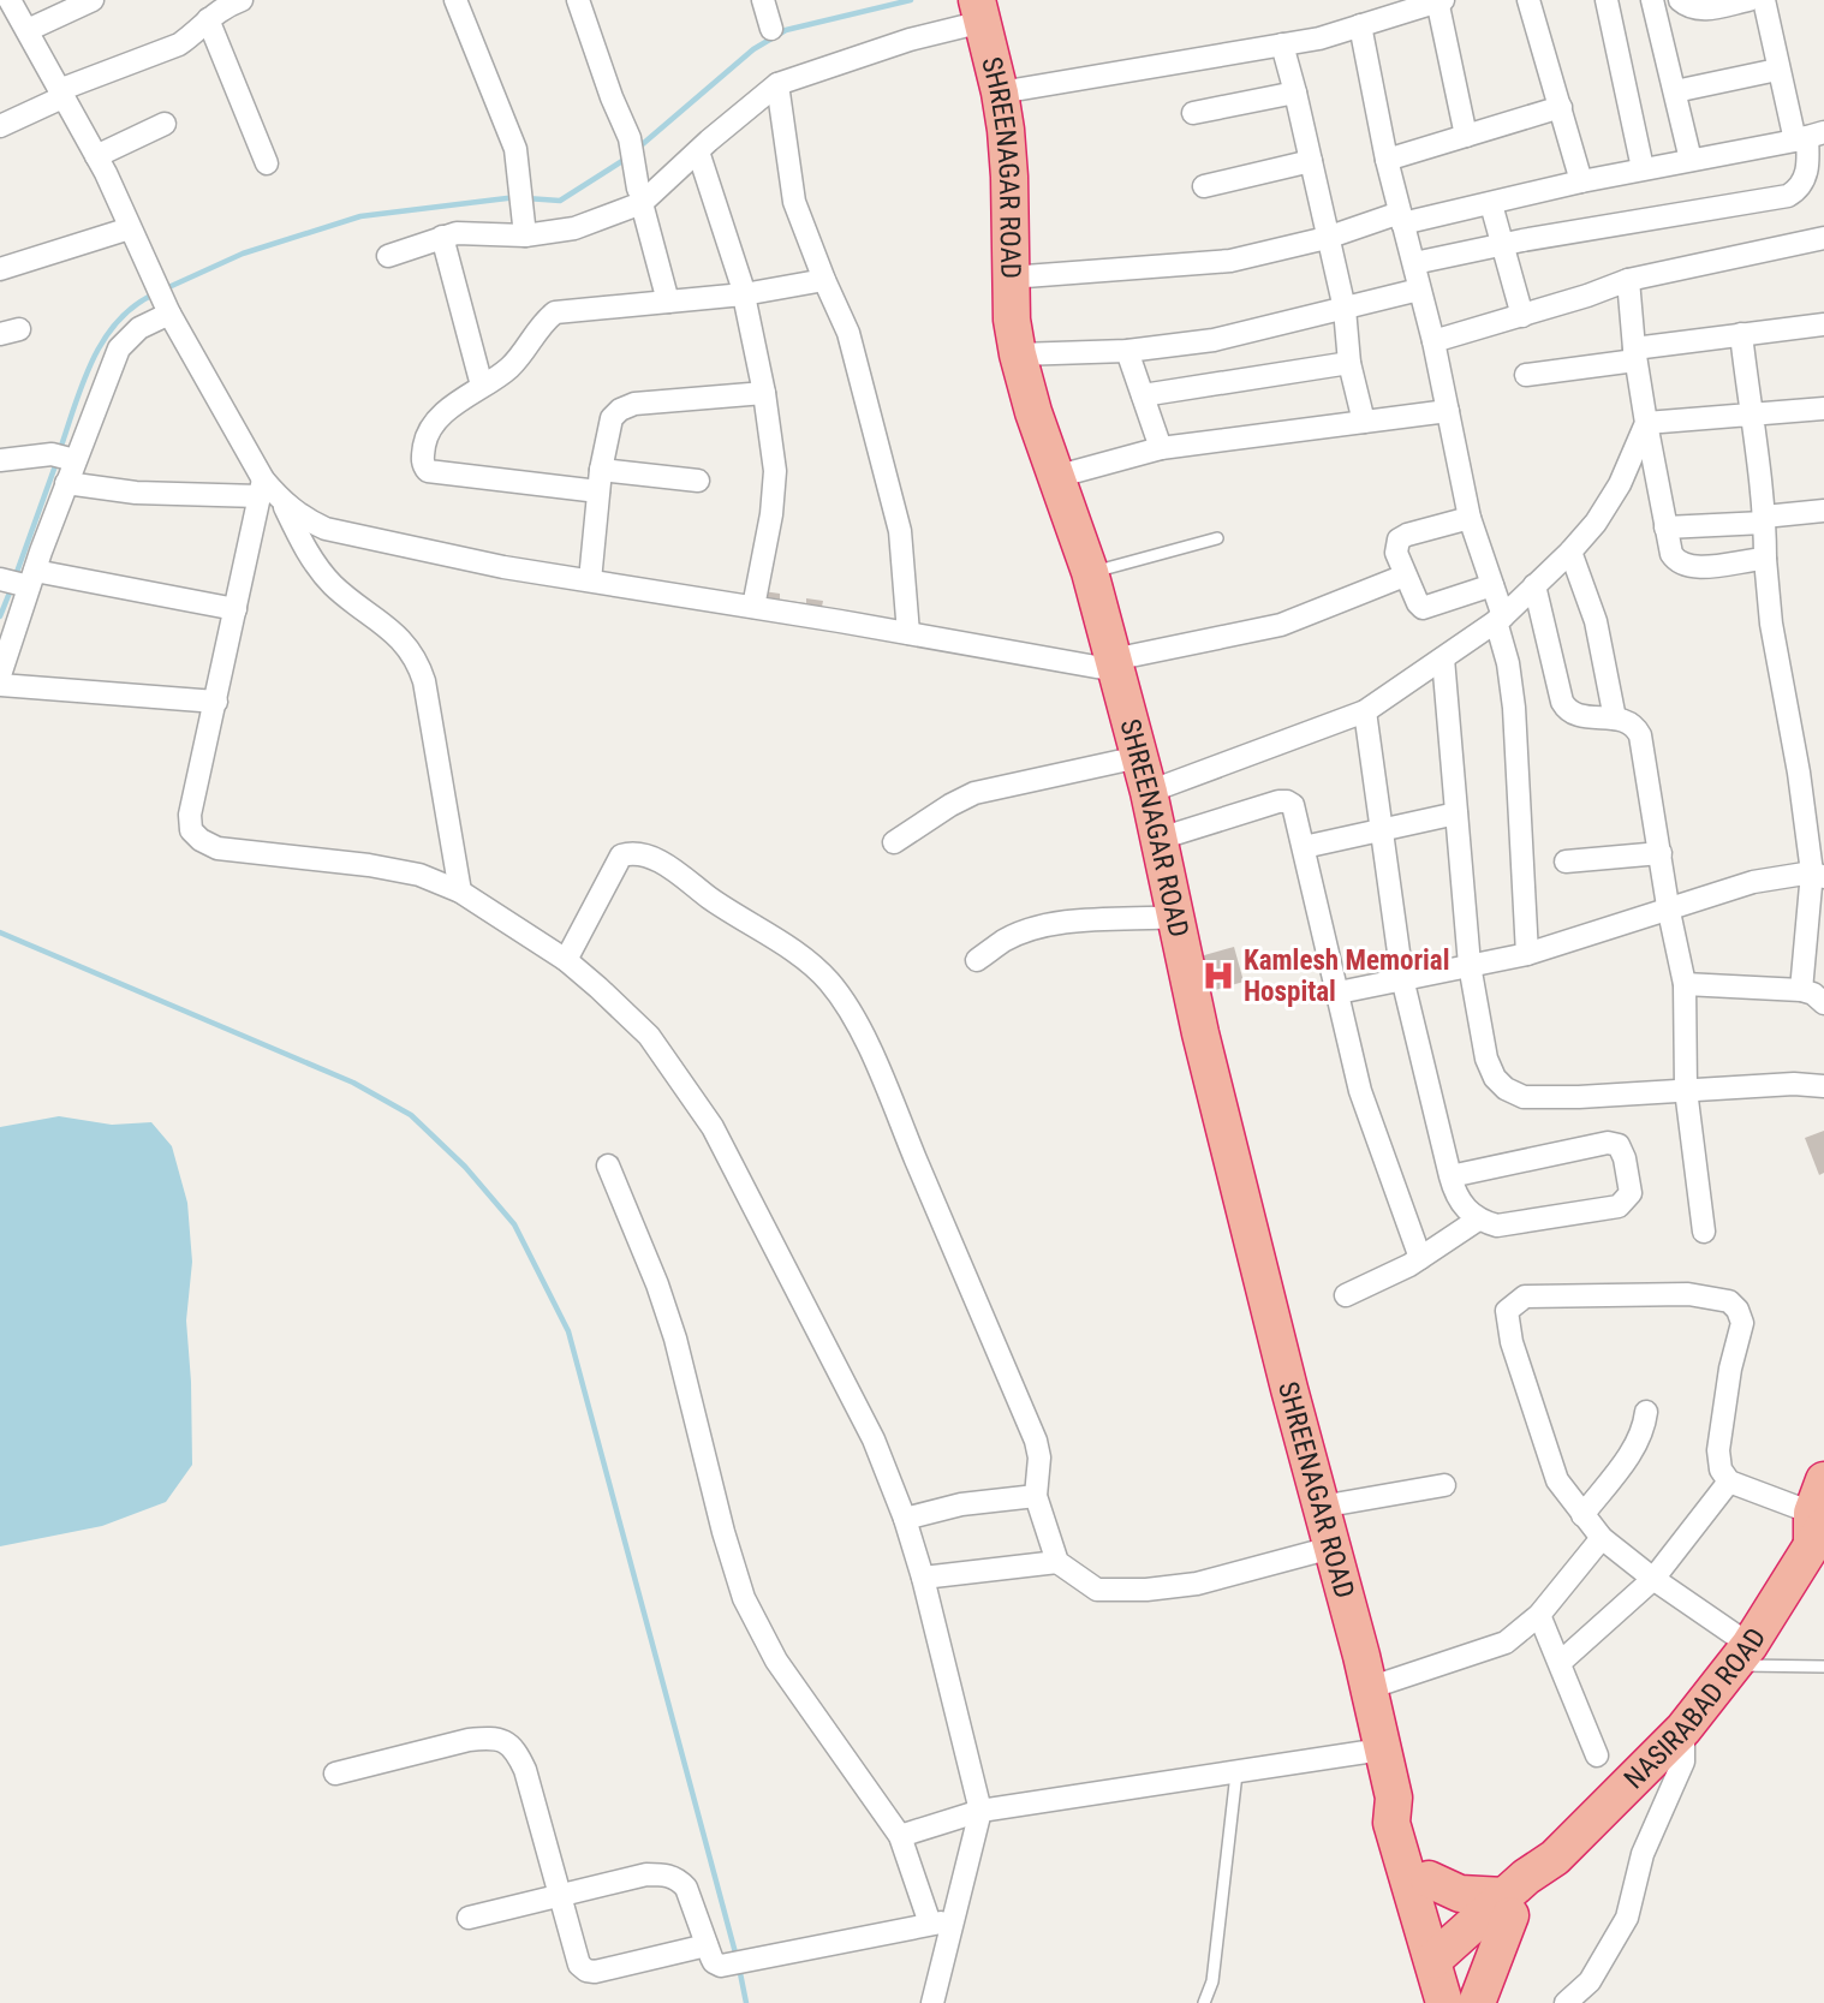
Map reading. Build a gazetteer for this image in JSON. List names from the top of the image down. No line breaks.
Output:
{"streets":{"highway":["SHREENAGAR ROAD","NASIRABAD ROAD"]},"places":{"hospital":["Kamlesh Memorial Hospital"]}}
